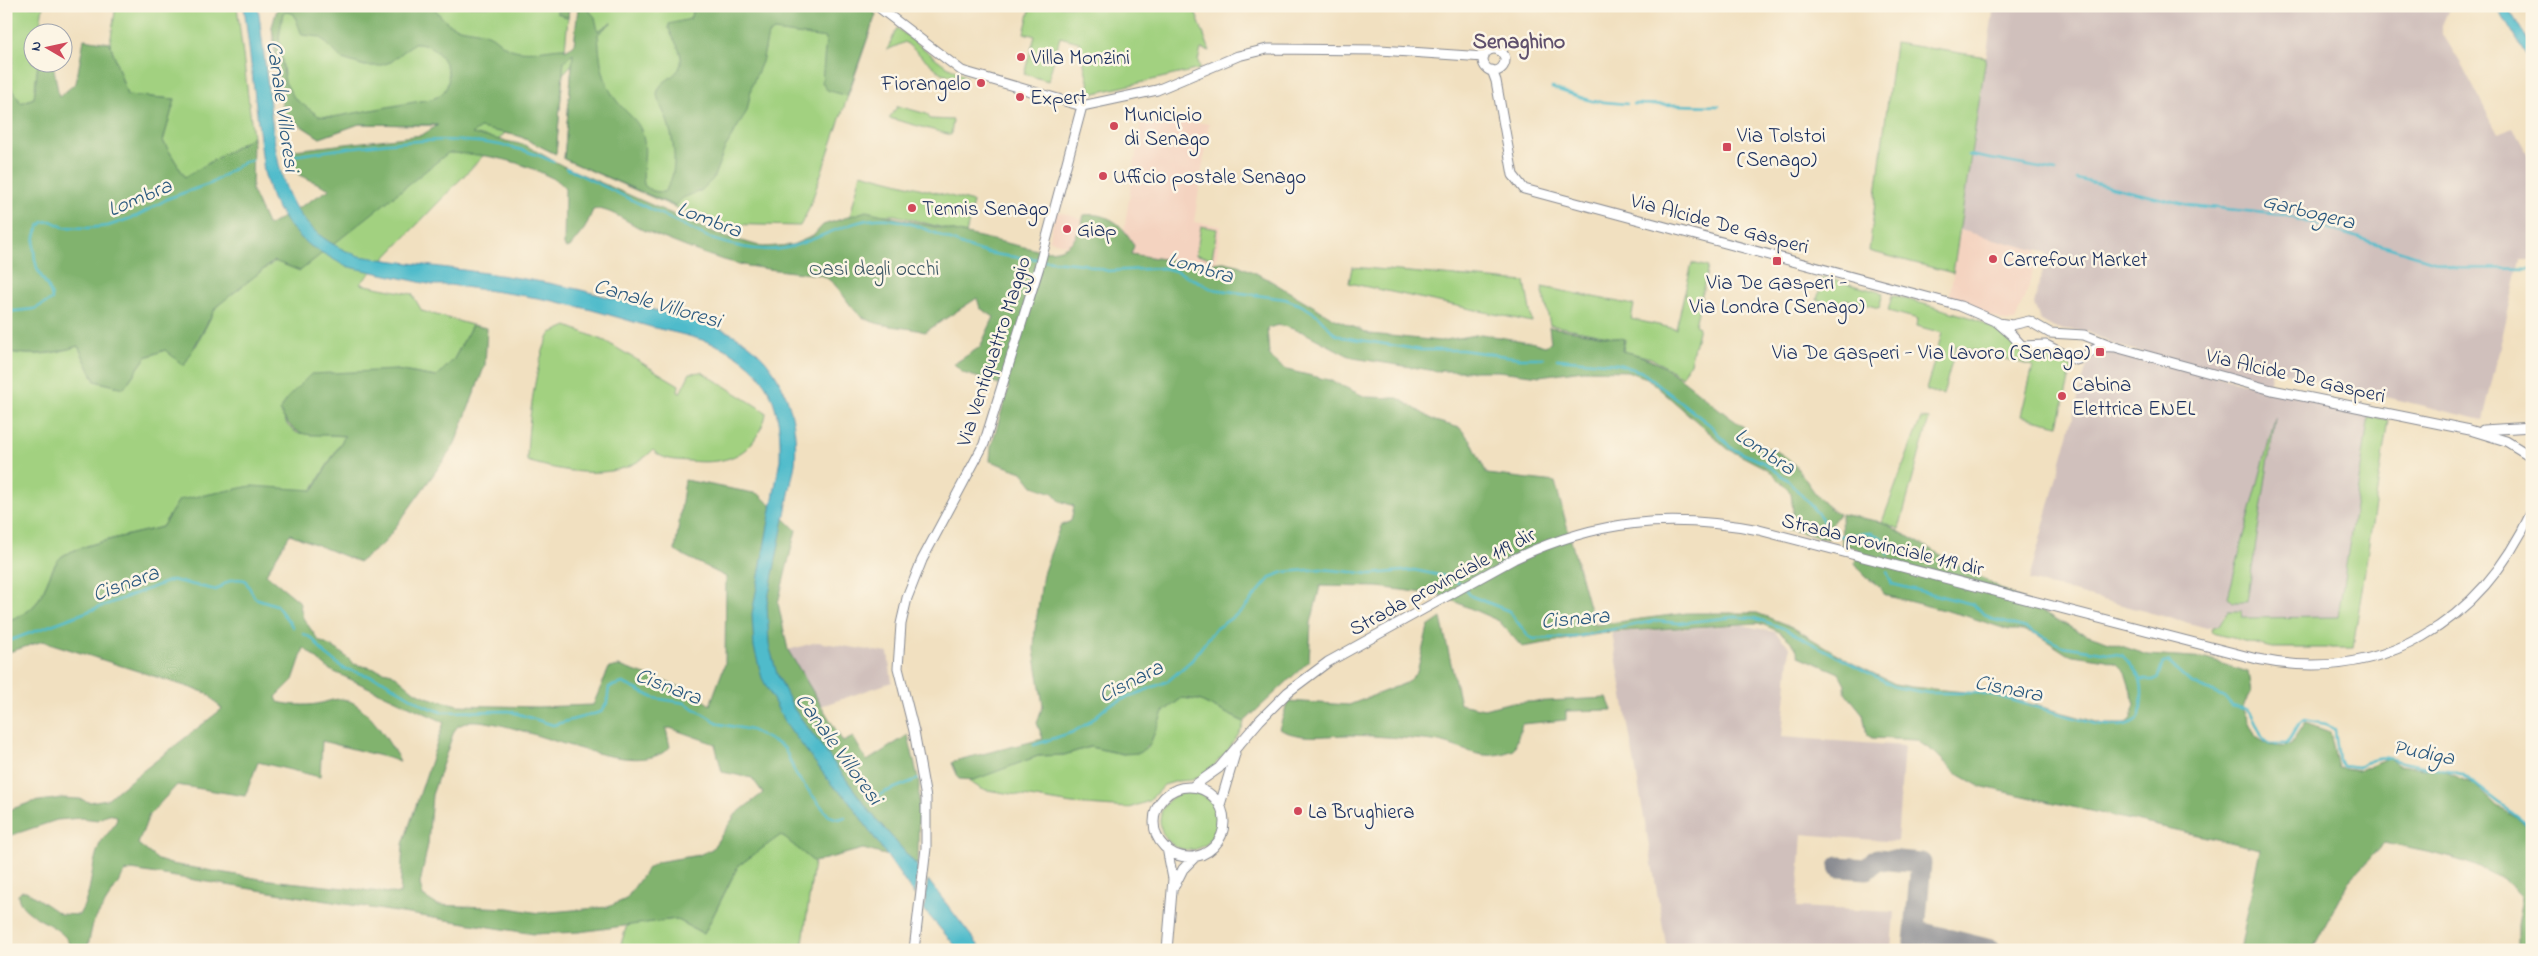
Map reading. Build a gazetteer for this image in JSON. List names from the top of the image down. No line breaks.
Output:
{"streets":{"street":["Via Alcide De Gasperi","Via Ventiquattro Maggio","Strada provinciale 119 dir"]},"districts":["Senaghino"],"water":["Canale Villoresi","Lombra","Garbogera","Cisnara","Pudiga"],"parks":["Oasi degli occhi"],"places":{"other":["Villa Monzini","Fiorangelo","Expert","Municipio di Senago","Ufficio postale Senago","Tennis Senago","Giap","Carrefour Market","Cabina Elettrica ENEL","La Brughiera"],"transit":["Via Tolstoi (Senago)","Via De Gasperi - Via Londra (Senago)","Via De Gasperi - Via Lavoro (Senago)"]},"north":"left"}
